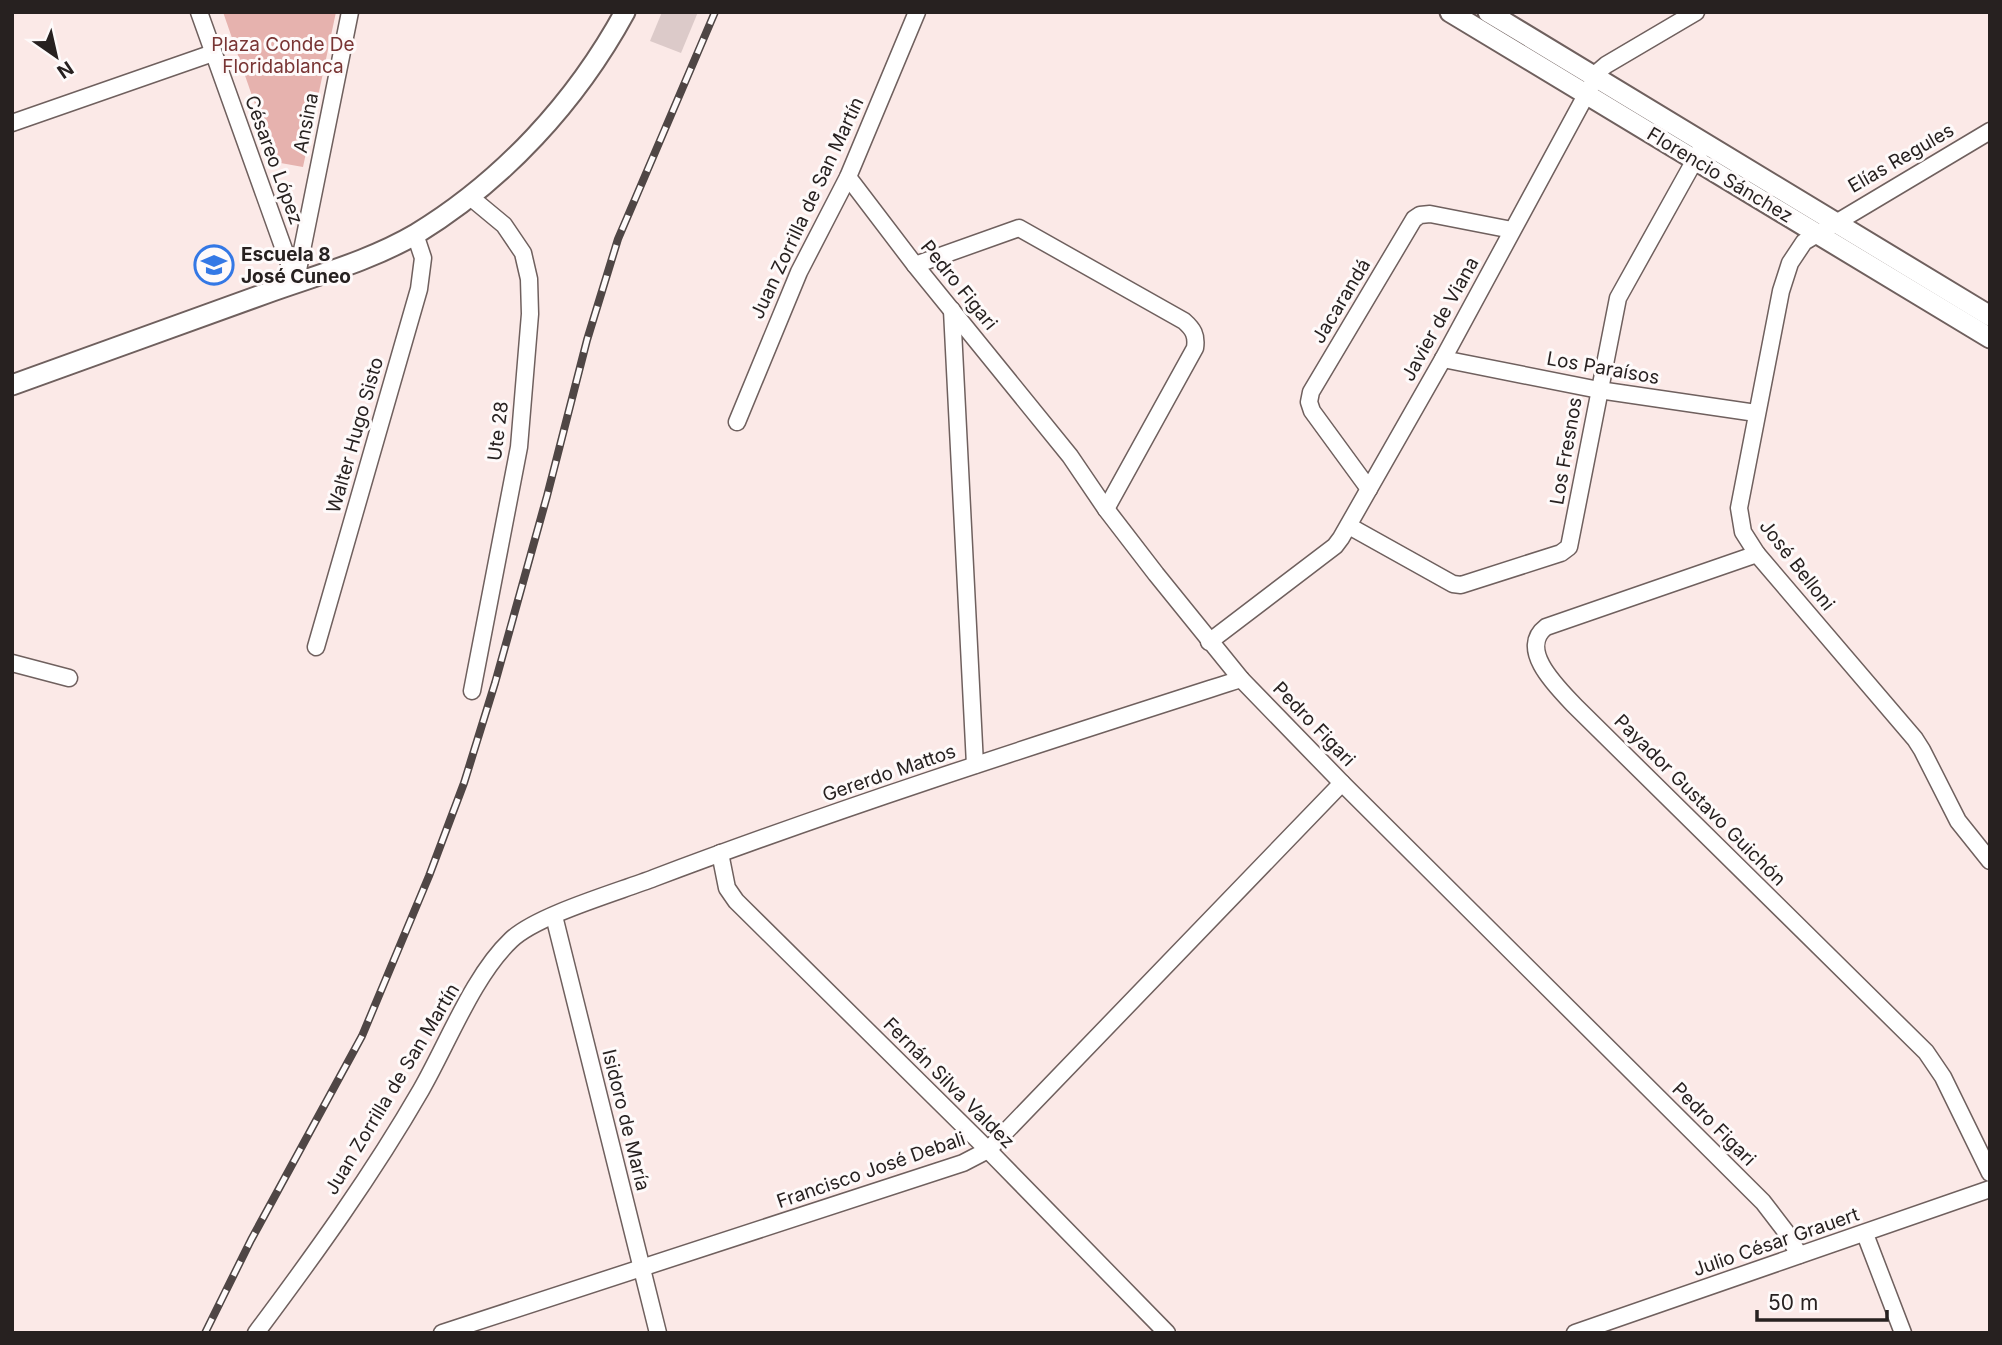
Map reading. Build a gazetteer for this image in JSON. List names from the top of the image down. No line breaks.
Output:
{"streets":{"street":["Ansina","Elías Regules","Césareo López","Florencio Sánchez","Juan Zorrilla de San Martín","Pedro Figari","Jacarandá","Javier de Viana","Los Paraísos","Ute 28","Walter Hugo Sisto","Los Fresnos","José Belloni","Gererdo Mattos","Payador Gustavo Guichón","Fernán Silva Valdez","Isidoro de María","Francisco José Debali","Julio César Grauert"]},"crossings":[["Ansina","Césareo López"],["Elías Regules","Florencio Sánchez"],["Elías Regules","José Belloni"],["Florencio Sánchez","Javier de Viana"],["Florencio Sánchez","Los Fresnos"],["Florencio Sánchez","José Belloni"],["Juan Zorrilla de San Martín","Pedro Figari"],["Juan Zorrilla de San Martín","Gererdo Mattos"],["Juan Zorrilla de San Martín","Isidoro de María"],["Pedro Figari","Javier de Viana"],["Pedro Figari","Gererdo Mattos"],["Pedro Figari","Francisco José Debali"],["Pedro Figari","Julio César Grauert"],["Jacarandá","Javier de Viana"],["Javier de Viana","Los Paraísos"],["Javier de Viana","Los Fresnos"],["Los Paraísos","Los Fresnos"],["Los Paraísos","José Belloni"],["José Belloni","Payador Gustavo Guichón"],["Gererdo Mattos","Fernán Silva Valdez"],["Gererdo Mattos","Isidoro de María"],["Fernán Silva Valdez","Francisco José Debali"],["Isidoro de María","Francisco José Debali"]],"parks":["Plaza Conde De Floridablanca"],"places":{"school or university":["Escuela 8 José Cuneo"]},"scale_bar":"50 m","north":"bottom right"}
